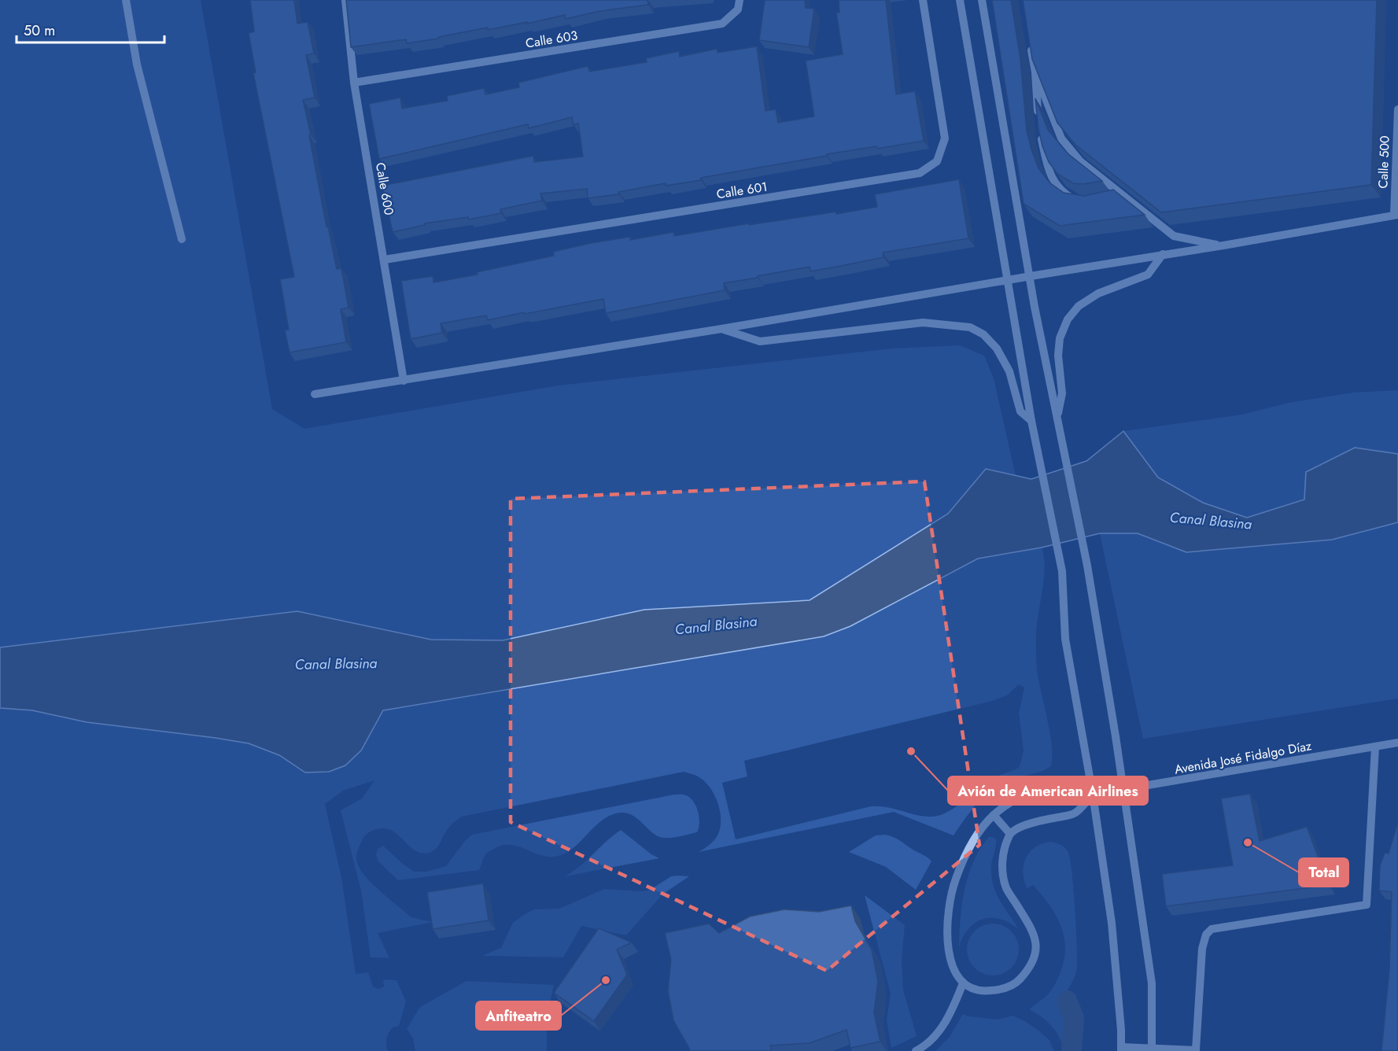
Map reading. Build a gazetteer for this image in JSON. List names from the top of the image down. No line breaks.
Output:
{"streets":{"street":["Calle 603","Calle 500","Calle 600","Calle 601","Avenida José Fidalgo Díaz"]},"crossings":[["Calle 603","Calle 600"],["Calle 600","Calle 601"]],"water":["Canal Blasina"],"places":["Avión de American Airlines","Total","Anfiteatro"],"scale_bar":"50 m"}
